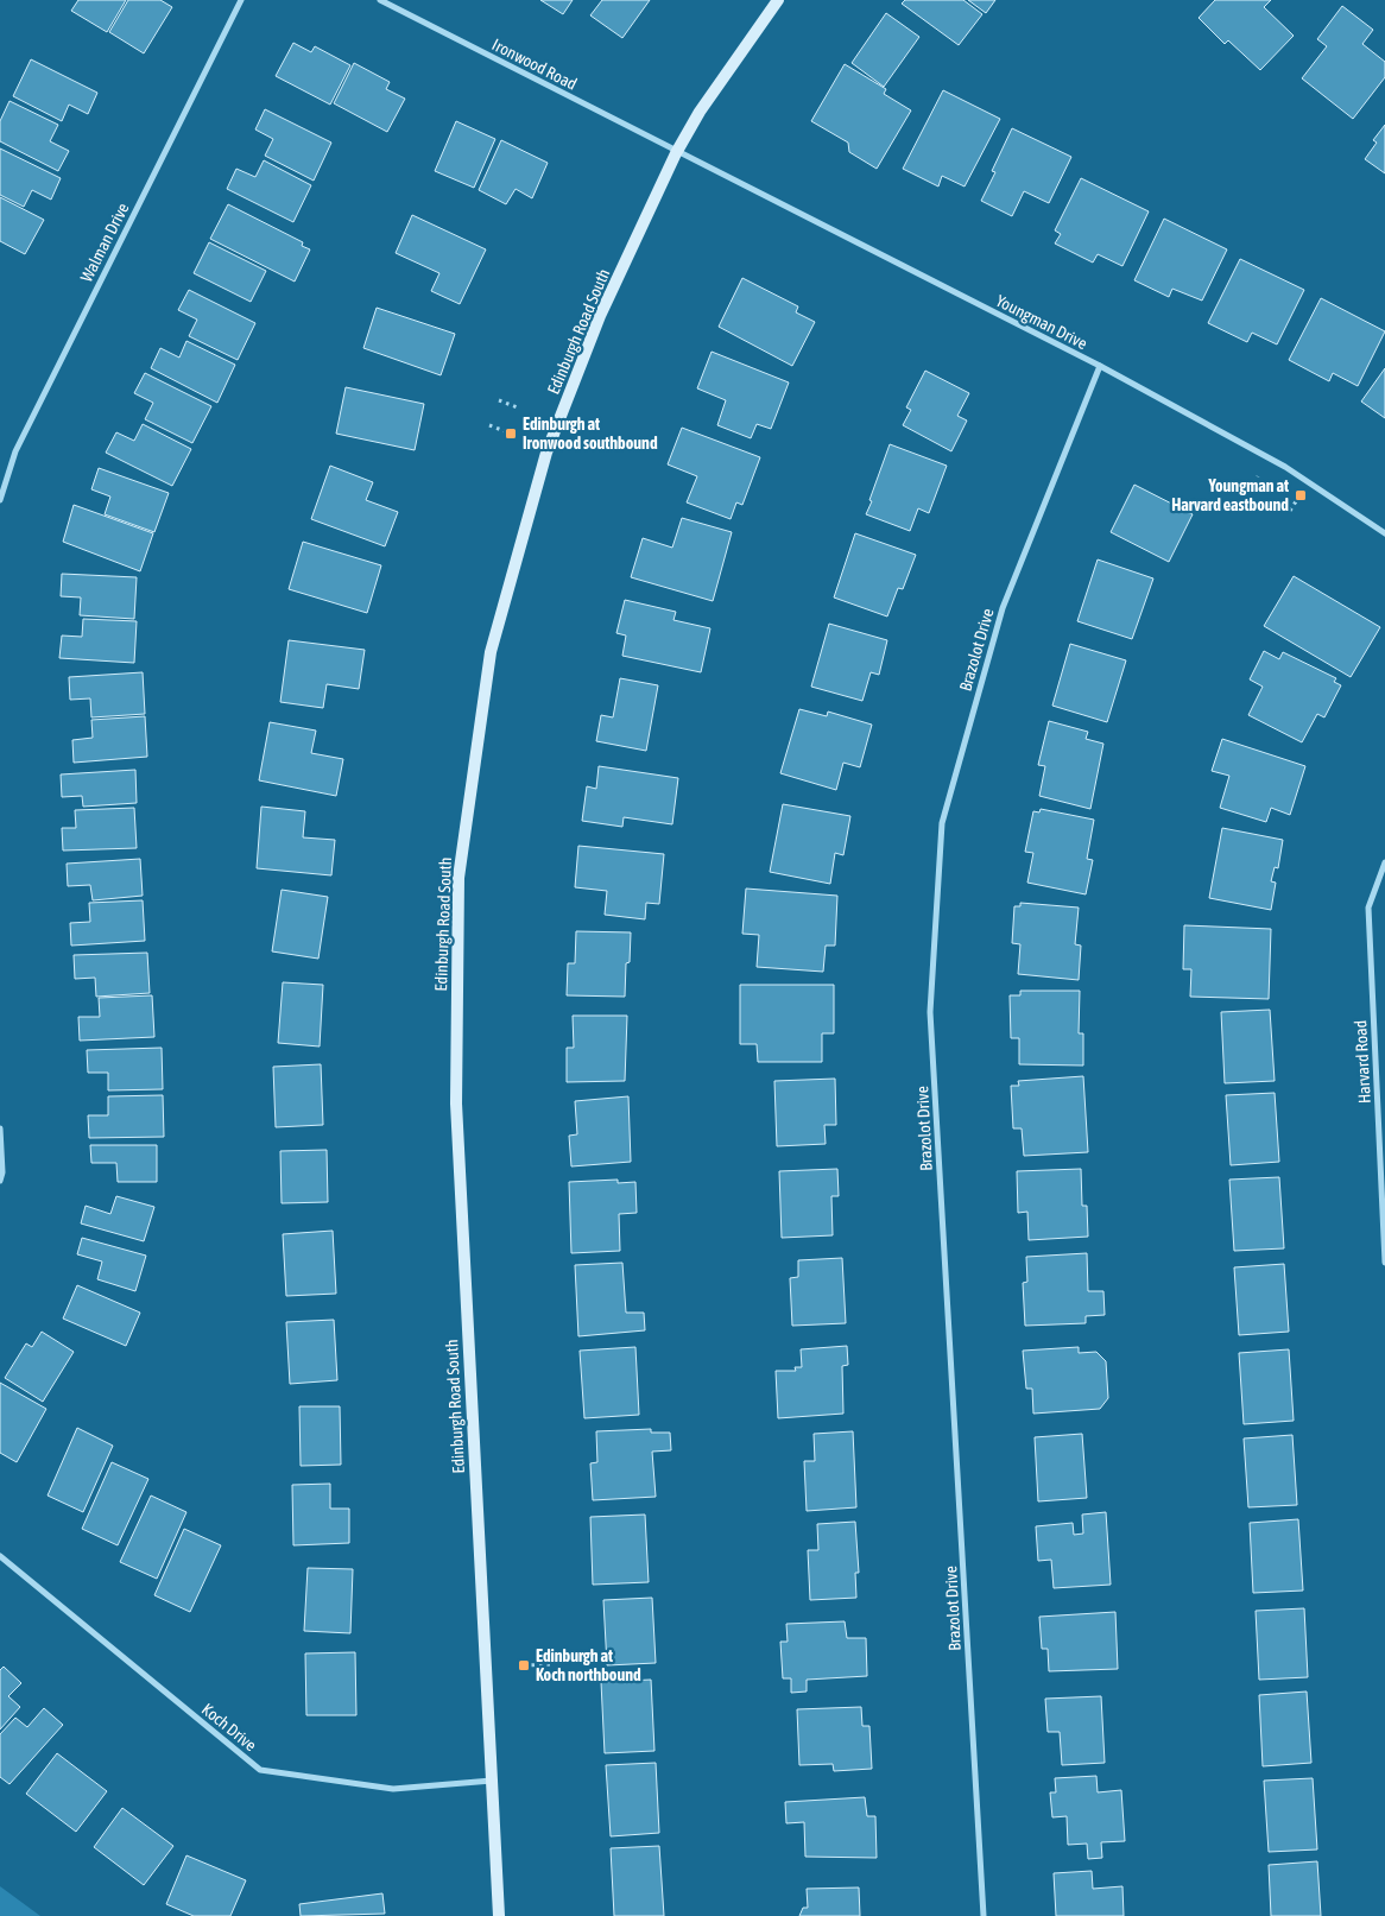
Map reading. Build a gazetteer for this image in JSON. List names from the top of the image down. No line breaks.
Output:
{"streets":{"main road":["Edinburgh Road South"],"street":["Ironwood Road","Walman Drive","Youngman Drive","Brazolot Drive","Harvard Road","Koch Drive"]},"crossings":[["Ironwood Road","Youngman Drive"],["Ironwood Road","Edinburgh Road South"],["Youngman Drive","Edinburgh Road South"],["Youngman Drive","Brazolot Drive"],["Edinburgh Road South","Koch Drive"]],"places":{"transit":["Edinburgh at Ironwood southbound","Youngman at Harvard eastbound","Edinburgh at Koch northbound"]}}
